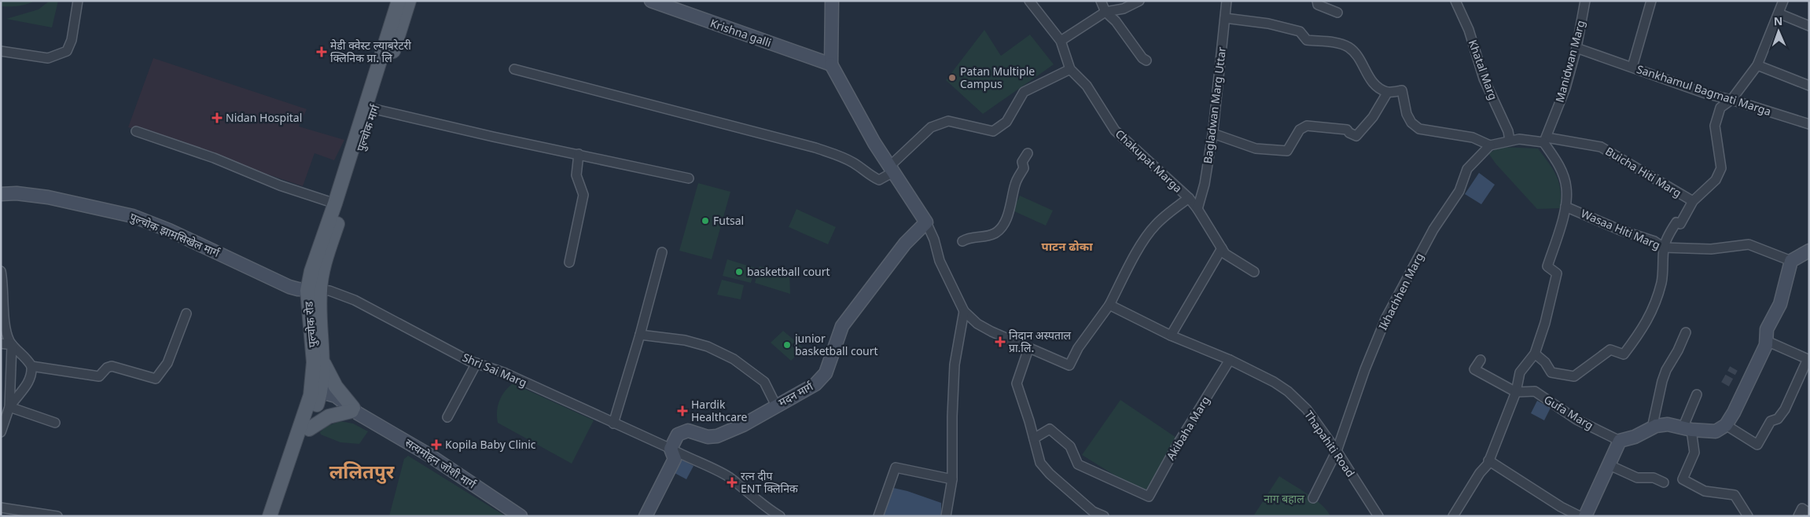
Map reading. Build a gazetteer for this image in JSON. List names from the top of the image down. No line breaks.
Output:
{"streets":{"main road":["पुल्चोक मार्ग","पुल्चोक रोड"],"street":["Krishna galli","Manidwan Marg","Khatal Marg","Sankhamul Bagmati Marga","Bagladwan Marg Uttar","Chakupat Marga","Buicha Hiti Marg","Wasaa Hiti Marg","पुल्चोक झामसिखेल मार्ग","Ikhachhen Marg","Shri Sai Marg","मदन मार्ग","Gufa Marg","Akibaha Marg","Thapahiti Road","सत्यमोहन जोशी मार्ग"]},"crossings":[["Manidwan Marg","Sankhamul Bagmati Marga"],["Manidwan Marg","Buicha Hiti Marg"],["Khatal Marg","Buicha Hiti Marg"],["Bagladwan Marg Uttar","Chakupat Marga"],["Buicha Hiti Marg","Ikhachhen Marg"],["पुल्चोक झामसिखेल मार्ग","पुल्चोक रोड"],["पुल्चोक झामसिखेल मार्ग","Shri Sai Marg"],["Ikhachhen Marg","Thapahiti Road"],["पुल्चोक रोड","Shri Sai Marg"],["पुल्चोक रोड","सत्यमोहन जोशी मार्ग"],["Shri Sai Marg","मदन मार्ग"],["Akibaha Marg","Thapahiti Road"]],"districts":["पाटन ढोका","ललितपुर"],"parks":["नाग बहाल"],"places":{"health":["मेडी क्वेस्ट ल्याबरेटरी क्लिनिक प्रा. लि","Nidan Hospital","निदान अस्पताल प्रा.लि.","Hardik Healthcare","Kopila Baby Clinic","रत्न दीप ENT क्लिनिक"],"other":["Patan Multiple Campus","Futsal","basketball court","junior basketball court"]},"north":"top"}
